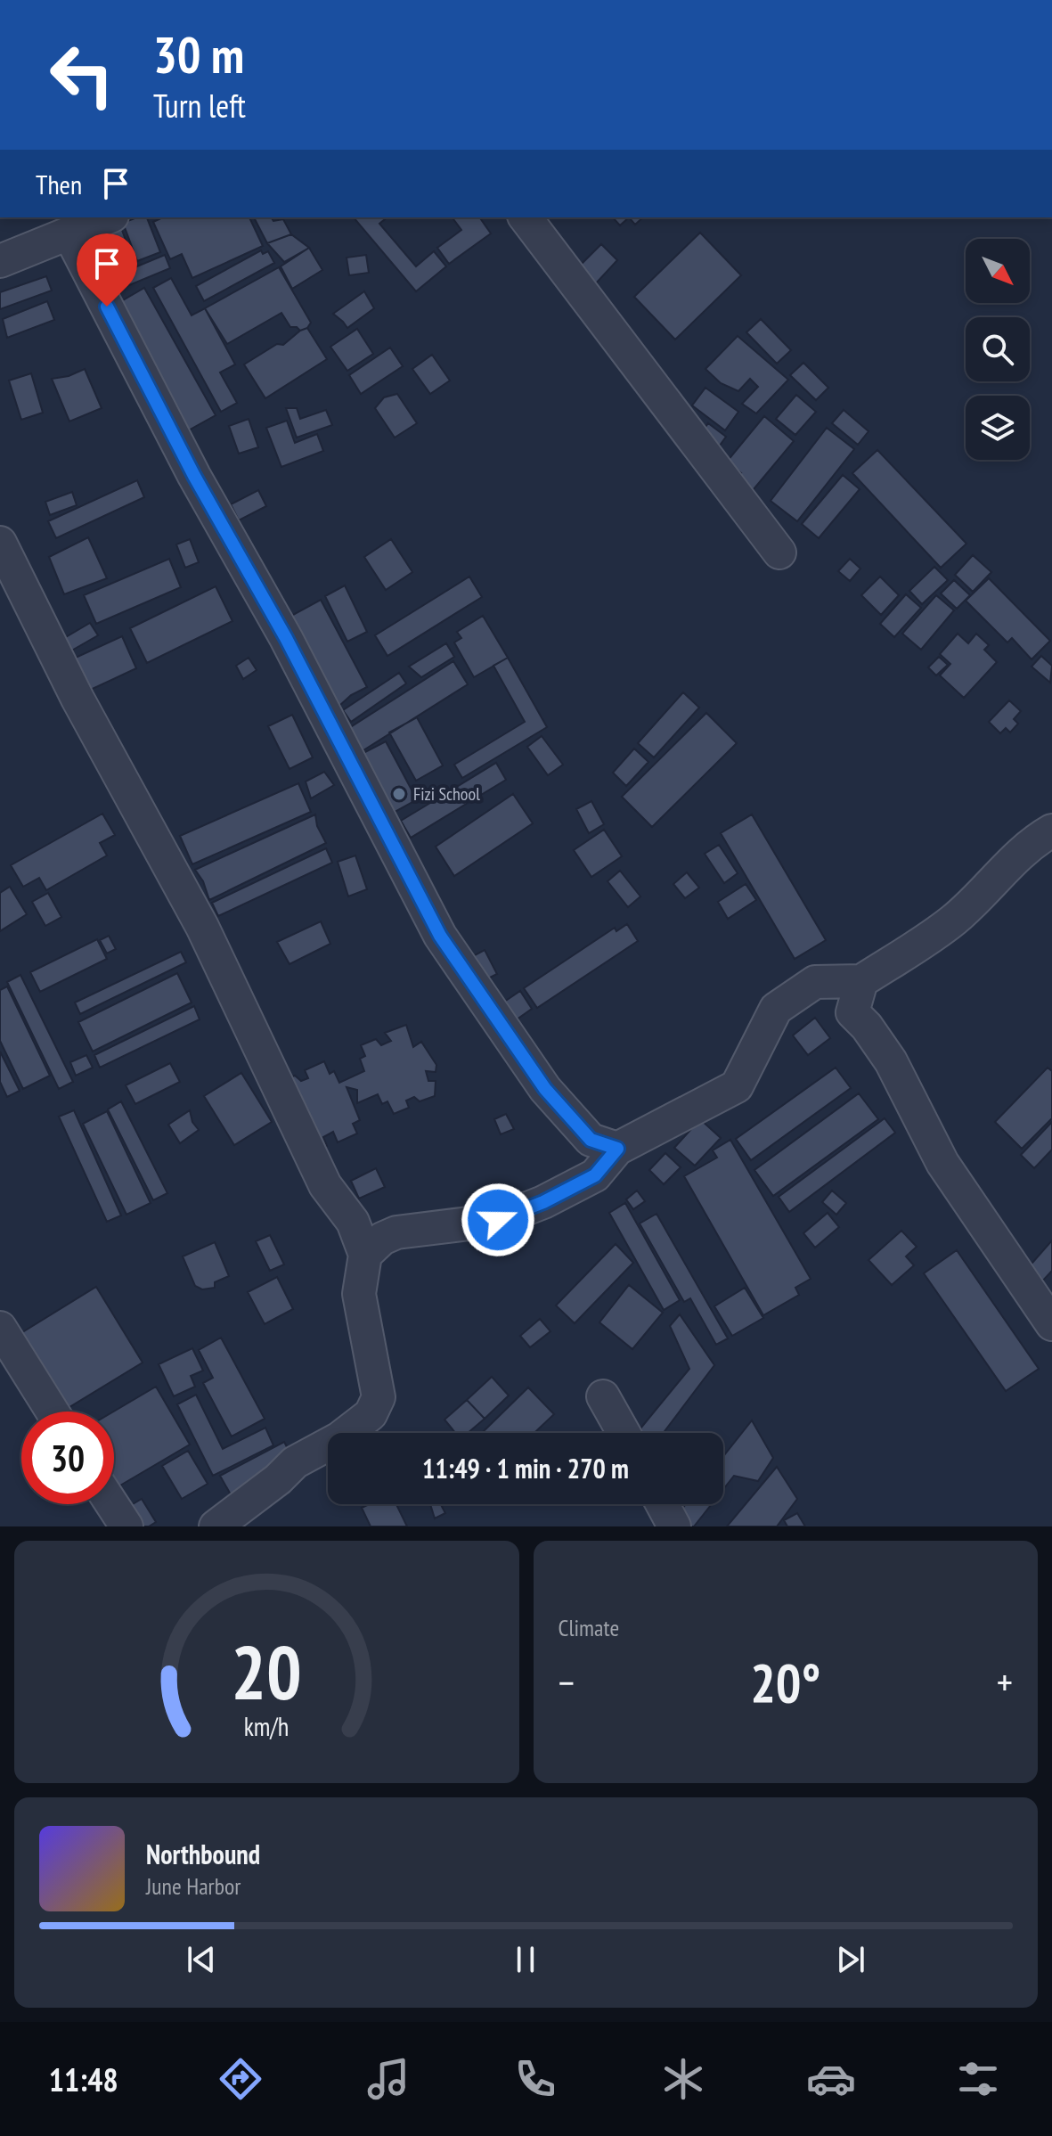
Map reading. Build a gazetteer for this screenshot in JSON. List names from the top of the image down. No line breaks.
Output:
{"places":["Fizi School"],"north":"bottom right","page":{"turn":["30 m","Turn left"],"then":"Then","limit":"30","trip":"11:49 · 1 min · 270 m","tile":"Climate","heat":["−","20°","+"],"song":["Northbound","June Harbor"],"tabs":"11:48","gauge":["20","km/h"]}}
